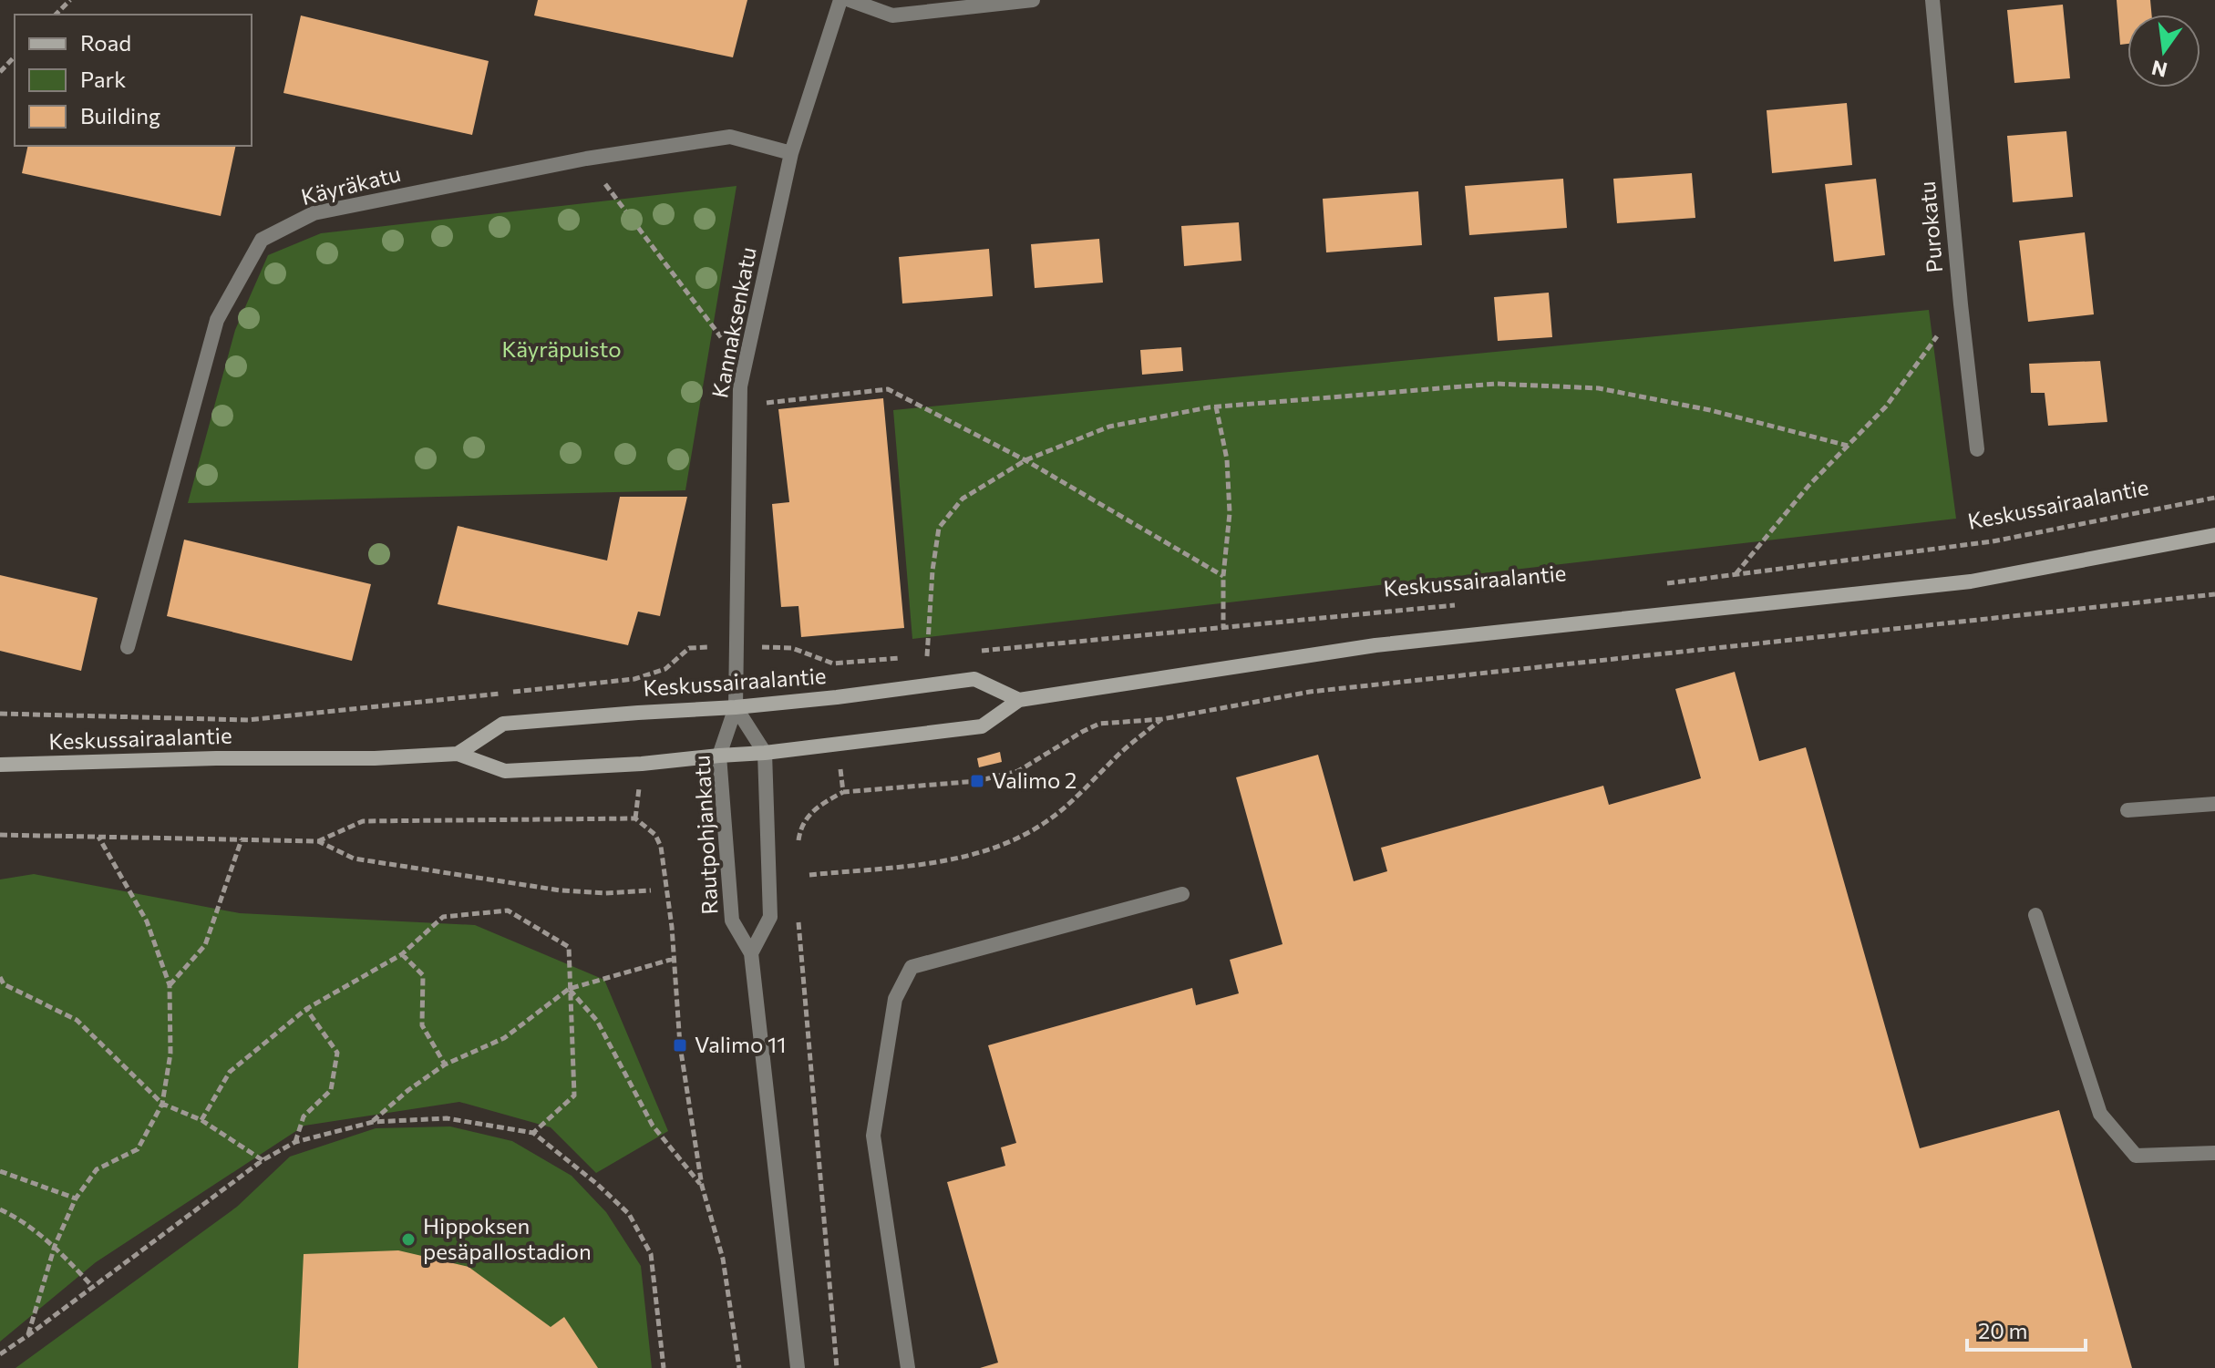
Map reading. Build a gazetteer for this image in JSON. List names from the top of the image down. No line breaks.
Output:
{"streets":{"main road":["Keskussairaalantie"],"street":["Käyräkatu","Purokatu","Kannaksenkatu","Rautpohjankatu"]},"crossings":[["Käyräkatu","Kannaksenkatu"],["Kannaksenkatu","Keskussairaalantie"],["Kannaksenkatu","Rautpohjankatu"],["Keskussairaalantie","Rautpohjankatu"]],"parks":["Käyräpuisto"],"places":{"transit":["Valimo 2","Valimo 11"],"other":["Hippoksen pesäpallostadion"]},"legend":["Road","Park","Building"],"scale_bar":"20 m","north":"bottom"}
